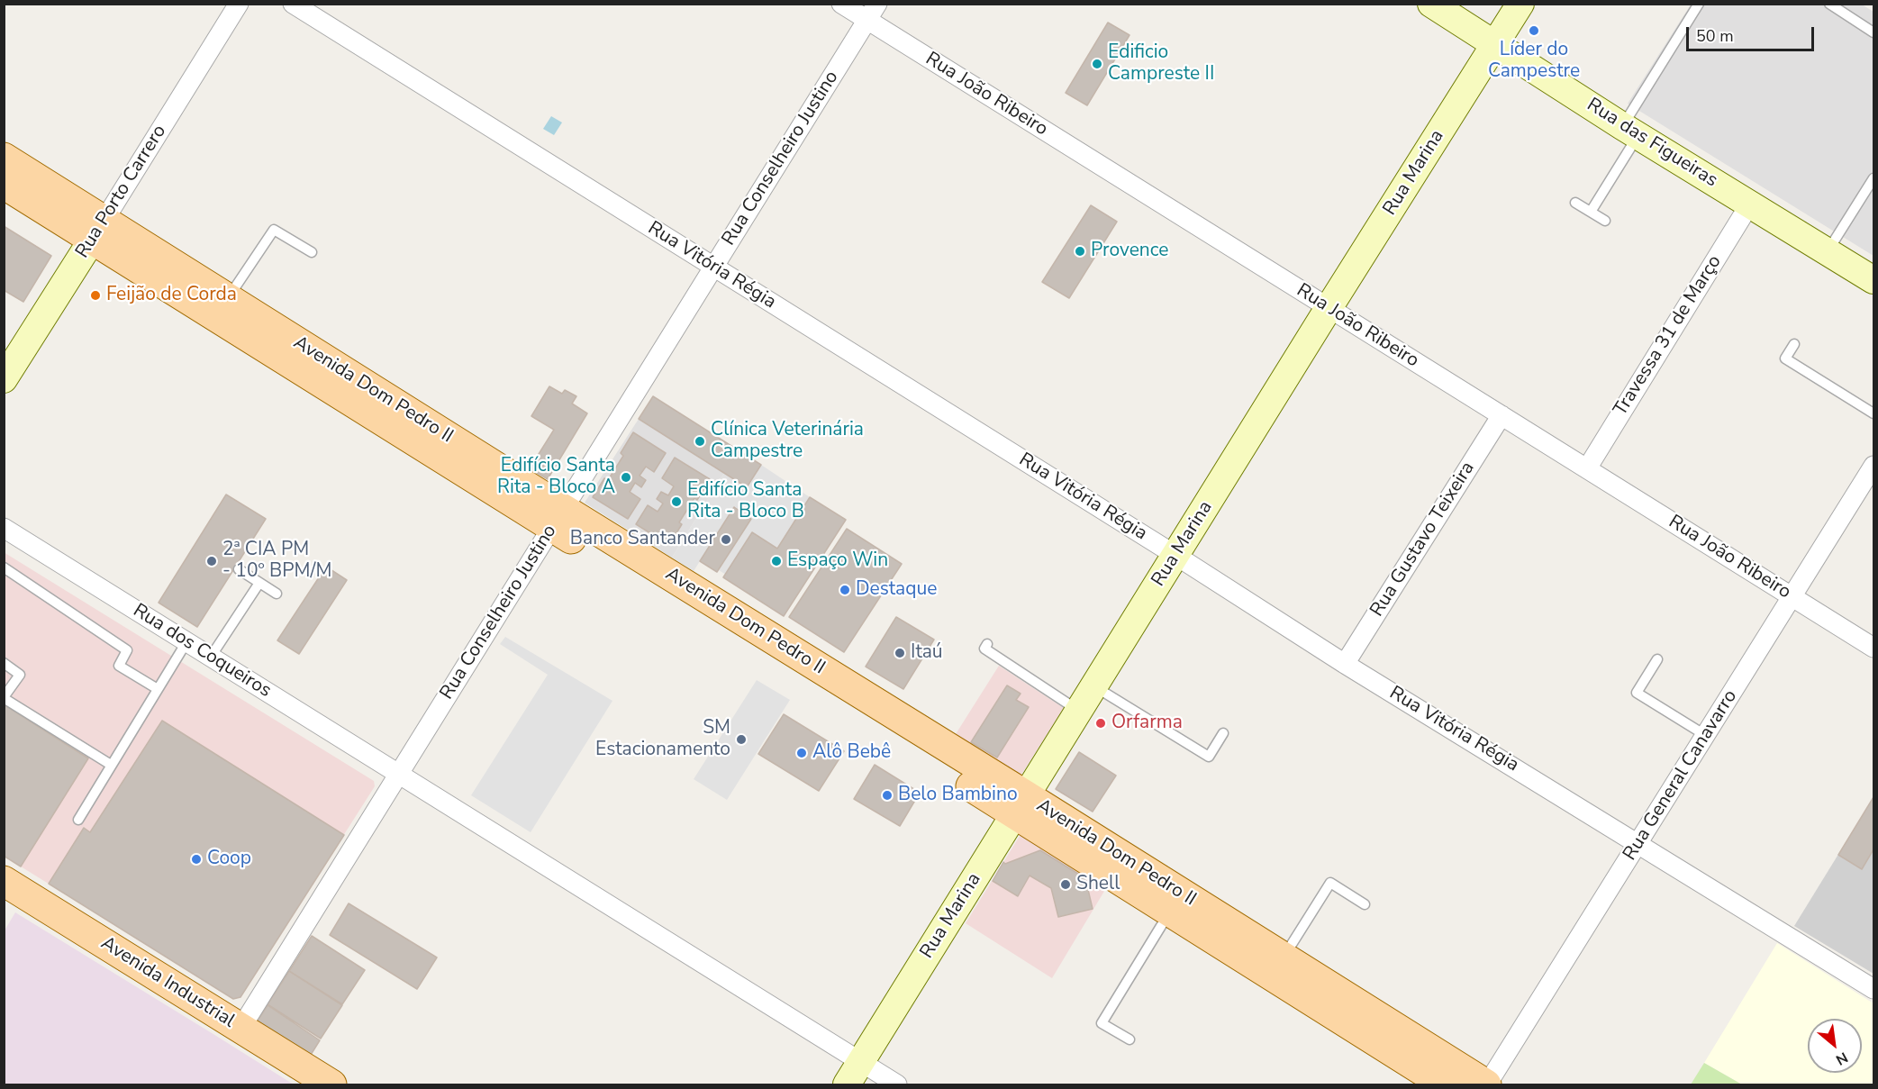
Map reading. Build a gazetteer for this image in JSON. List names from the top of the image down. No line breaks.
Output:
{"streets":{"main road":["Avenida Dom Pedro II","Avenida Industrial"],"street":["Rua João Ribeiro","Rua das Figueiras","Rua Conselheiro Justino","Rua Marina","Rua Porto Carrero","Rua Vitória Régia","Travessa 31 de Março","Rua Gustavo Teixeira","Rua dos Coqueiros","Rua General Canavarro"]},"crossings":[["Rua João Ribeiro","Rua Conselheiro Justino"],["Rua João Ribeiro","Rua Marina"],["Rua João Ribeiro","Travessa 31 de Março"],["Rua João Ribeiro","Rua Gustavo Teixeira"],["Rua João Ribeiro","Rua General Canavarro"],["Rua das Figueiras","Rua Marina"],["Rua das Figueiras","Travessa 31 de Março"],["Rua Conselheiro Justino","Rua Vitória Régia"],["Rua Conselheiro Justino","Avenida Dom Pedro II"],["Rua Conselheiro Justino","Rua dos Coqueiros"],["Rua Conselheiro Justino","Avenida Industrial"],["Rua Marina","Rua Vitória Régia"],["Rua Marina","Avenida Dom Pedro II"],["Rua Marina","Rua dos Coqueiros"],["Rua Porto Carrero","Avenida Dom Pedro II"],["Rua Vitória Régia","Rua Gustavo Teixeira"],["Rua Vitória Régia","Rua General Canavarro"],["Avenida Dom Pedro II","Rua General Canavarro"]],"places":["Líder do Campestre","Edificio Campreste II","Provence","Feijão de Corda","Clínica Veterinária Campestre","Edifício Santa Rita - Bloco A","Edifício Santa Rita - Bloco B","Banco Santander","2ª CIA PM - 10º BPM/M","Espaço Win","Destaque","Itaú","Orfarma","SM Estacionamento","Alô Bebê","Belo Bambino","Coop","Shell"],"scale_bar":"50 m","north":"bottom right"}
